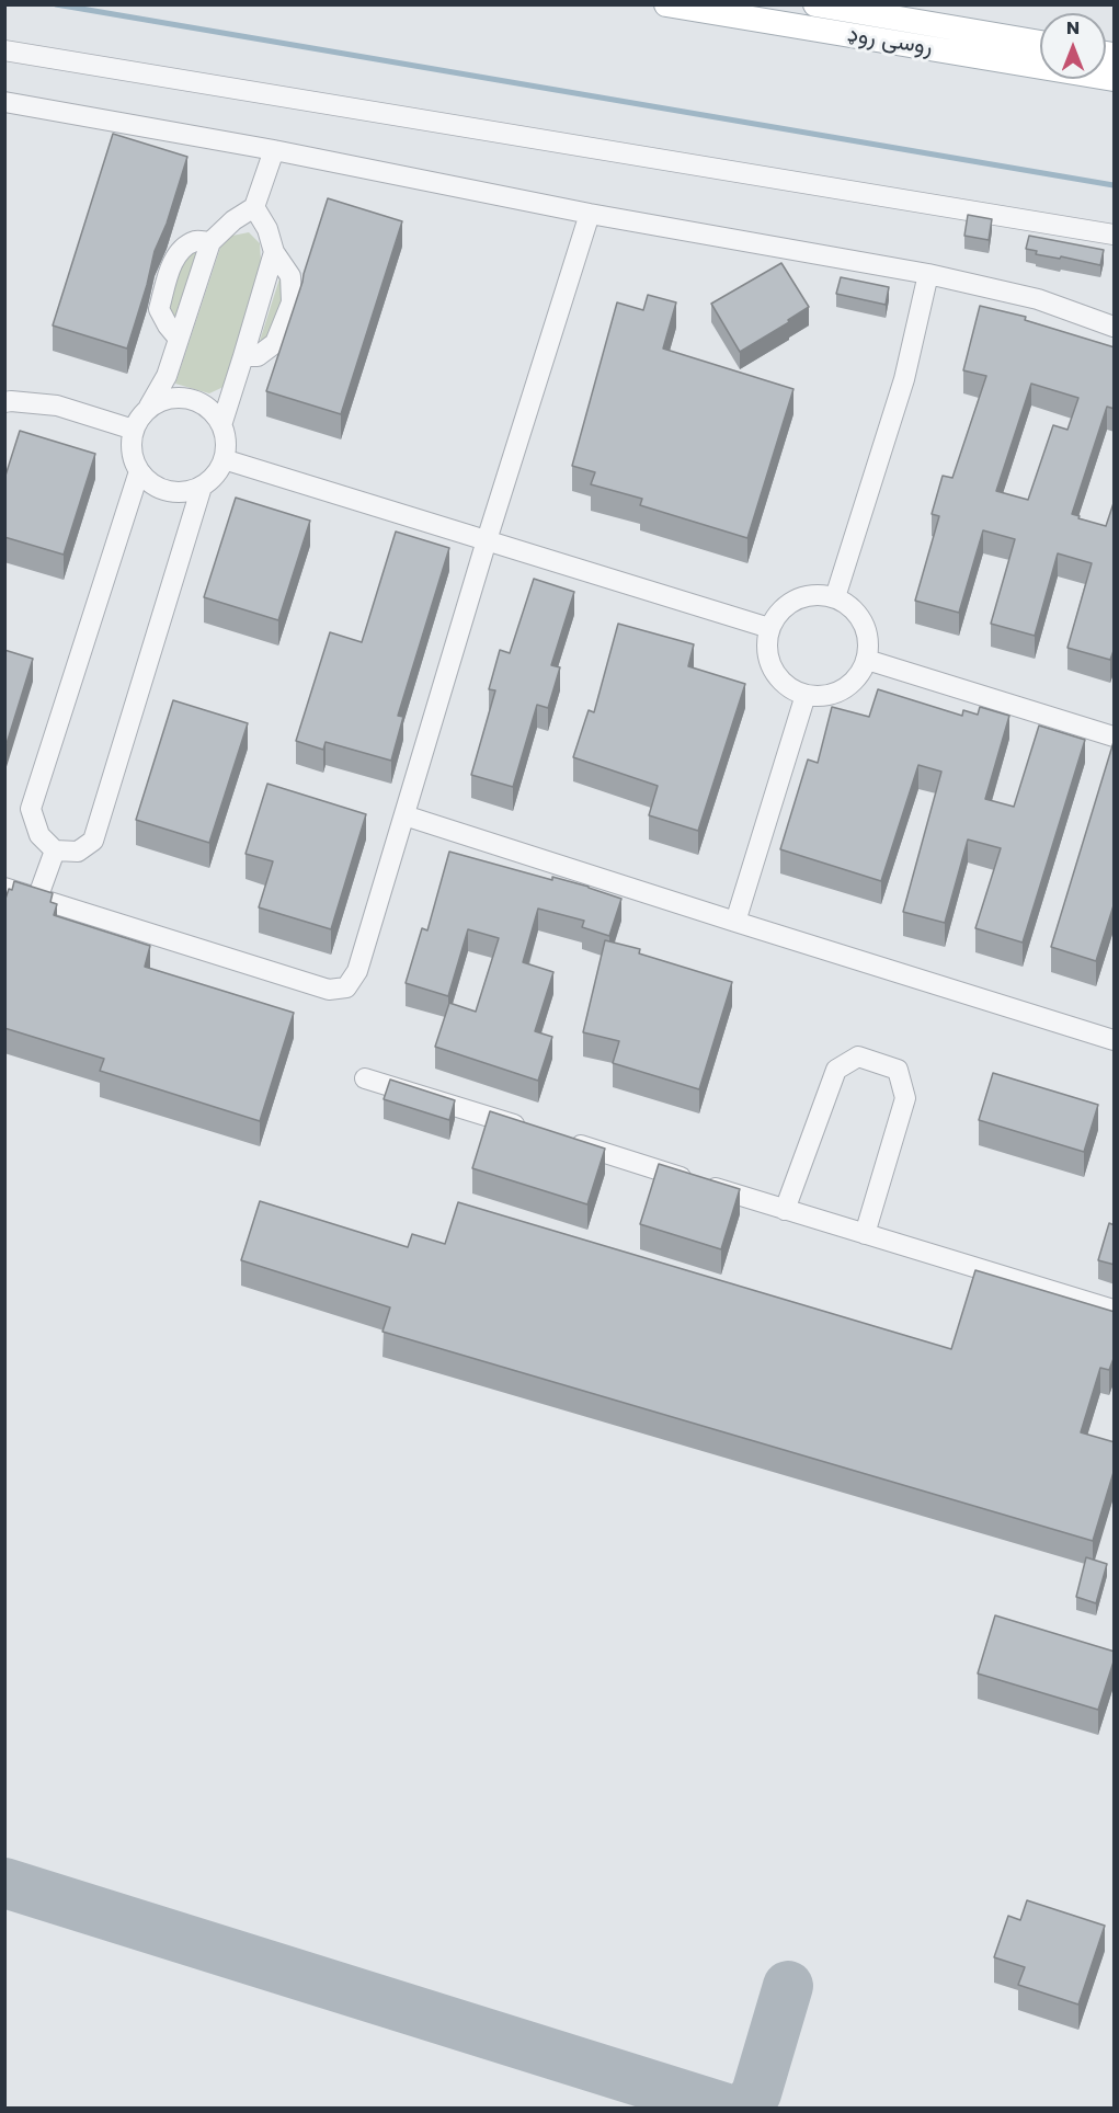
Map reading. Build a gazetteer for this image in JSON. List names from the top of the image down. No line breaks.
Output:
{"streets":{"main road":["روسی روډ"]},"north":"top"}
